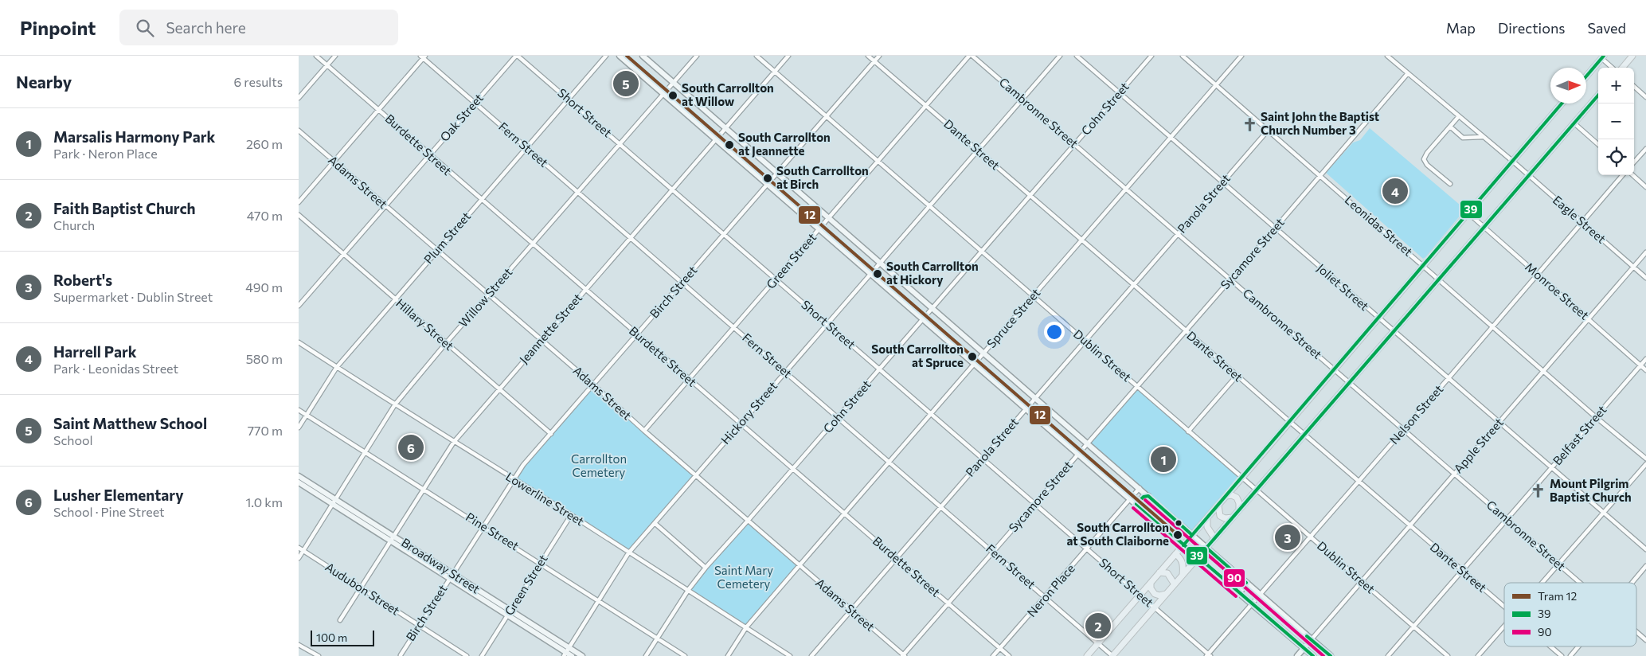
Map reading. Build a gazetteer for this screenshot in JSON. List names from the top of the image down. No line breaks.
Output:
{"streets":{"main road":["Broadway Street"],"street":["Cohn Street","Short Street","Cambronne Street","Oak Street","Burdette Street","Fern Street","Dante Street","Adams Street","Panola Street","Eagle Street","Leonidas Street","Plum Street","Sycamore Street","Green Street","Joliet Street","Monroe Street","Birch Street","Willow Street","Spruce Street","Hillary Street","Jeannette Street","Dublin Street","Hickory Street","Nelson Street","Belfast Street","Apple Street","Lowerline Street","Pine Street","Audubon Street","Neron Place"]},"crossings":[["Cohn Street","Short Street"],["Cohn Street","Cambronne Street"],["Cohn Street","Burdette Street"],["Cohn Street","Fern Street"],["Cohn Street","Dante Street"],["Cohn Street","Adams Street"],["Cohn Street","Joliet Street"],["Cohn Street","Dublin Street"],["Cohn Street","Lowerline Street"],["Cohn Street","Pine Street"],["Short Street","Oak Street"],["Short Street","Panola Street"],["Short Street","Plum Street"],["Short Street","Sycamore Street"],["Short Street","Green Street"],["Short Street","Birch Street"],["Short Street","Willow Street"],["Short Street","Spruce Street"],["Short Street","Jeannette Street"],["Short Street","Hickory Street"],["Short Street","Nelson Street"],["Short Street","Neron Place"],["Cambronne Street","Panola Street"],["Cambronne Street","Sycamore Street"],["Cambronne Street","Green Street"],["Cambronne Street","Spruce Street"],["Cambronne Street","Hickory Street"],["Cambronne Street","Nelson Street"],["Cambronne Street","Belfast Street"],["Cambronne Street","Apple Street"],["Oak Street","Burdette Street"],["Oak Street","Fern Street"],["Oak Street","Adams Street"],["Oak Street","Hillary Street"],["Burdette Street","Panola Street"],["Burdette Street","Plum Street"],["Burdette Street","Sycamore Street"],["Burdette Street","Green Street"],["Burdette Street","Birch Street"],["Burdette Street","Willow Street"],["Burdette Street","Spruce Street"],["Burdette Street","Jeannette Street"],["Burdette Street","Hickory Street"],["Burdette Street","Neron Place"],["Fern Street","Panola Street"],["Fern Street","Plum Street"],["Fern Street","Sycamore Street"],["Fern Street","Green Street"],["Fern Street","Birch Street"],["Fern Street","Willow Street"],["Fern Street","Spruce Street"],["Fern Street","Jeannette Street"],["Fern Street","Hickory Street"],["Fern Street","Neron Place"],["Dante Street","Panola Street"],["Dante Street","Sycamore Street"],["Dante Street","Green Street"],["Dante Street","Birch Street"],["Dante Street","Spruce Street"],["Dante Street","Hickory Street"],["Dante Street","Nelson Street"],["Dante Street","Belfast Street"],["Dante Street","Apple Street"],["Adams Street","Panola Street"],["Adams Street","Plum Street"],["Adams Street","Sycamore Street"],["Adams Street","Green Street"],["Adams Street","Birch Street"],["Adams Street","Willow Street"],["Adams Street","Spruce Street"],["Adams Street","Jeannette Street"],["Adams Street","Hickory Street"],["Panola Street","Leonidas Street"],["Panola Street","Joliet Street"],["Panola Street","Dublin Street"],["Eagle Street","Sycamore Street"],["Eagle Street","Nelson Street"],["Eagle Street","Apple Street"],["Leonidas Street","Sycamore Street"],["Leonidas Street","Spruce Street"],["Leonidas Street","Nelson Street"],["Leonidas Street","Belfast Street"],["Leonidas Street","Apple Street"],["Plum Street","Hillary Street"],["Plum Street","Lowerline Street"],["Plum Street","Pine Street"],["Sycamore Street","Joliet Street"],["Sycamore Street","Dublin Street"],["Green Street","Dublin Street"],["Green Street","Lowerline Street"],["Green Street","Pine Street"],["Green Street","Broadway Street"],["Joliet Street","Spruce Street"],["Joliet Street","Nelson Street"],["Joliet Street","Belfast Street"],["Joliet Street","Apple Street"],["Monroe Street","Nelson Street"],["Monroe Street","Belfast Street"],["Monroe Street","Apple Street"],["Birch Street","Hillary Street"],["Birch Street","Dublin Street"],["Birch Street","Lowerline Street"],["Birch Street","Pine Street"],["Birch Street","Broadway Street"],["Birch Street","Audubon Street"],["Willow Street","Hillary Street"],["Willow Street","Lowerline Street"],["Willow Street","Pine Street"],["Willow Street","Broadway Street"],["Willow Street","Audubon Street"],["Spruce Street","Dublin Street"],["Spruce Street","Lowerline Street"],["Hillary Street","Jeannette Street"],["Jeannette Street","Dublin Street"],["Jeannette Street","Lowerline Street"],["Jeannette Street","Pine Street"],["Jeannette Street","Broadway Street"],["Jeannette Street","Audubon Street"],["Dublin Street","Hickory Street"],["Dublin Street","Nelson Street"],["Dublin Street","Belfast Street"],["Dublin Street","Apple Street"],["Hickory Street","Lowerline Street"],["Hickory Street","Pine Street"],["Hickory Street","Broadway Street"]],"parks":["Carrollton Cemetery","Saint Mary Cemetery"],"places":{"other":["South Carrollton at Willow","South Carrollton at Jeannette","South Carrollton at Birch","South Carrollton at Hickory","South Carrollton at Spruce","South Carrollton at South Claiborne"],"church":["Saint John the Baptist Church Number 3","Mount Pilgrim Baptist Church"]},"lines":["tram line 12","transit line 39","transit line 90"],"legend":["Tram 12","39","90"],"scale_bar":"100 m","north":"right","page":{"header":"Pinpoint","search":"Search here","nav":["Map","Directions","Saved"],"heading":["Nearby","6 results"],"map_buttons":["+","−"],"pins":["5","4","6","1","3","2"],"list":[{"mark":"1","name":"Marsalis Harmony Park","note":"Park · Neron Place","value":"260 m"},{"mark":"2","name":"Faith Baptist Church","note":"Church","value":"470 m"},{"mark":"3","name":"Robert's","note":"Supermarket · Dublin Street","value":"490 m"},{"mark":"4","name":"Harrell Park","note":"Park · Leonidas Street","value":"580 m"},{"mark":"5","name":"Saint Matthew School","note":"School","value":"770 m"},{"mark":"6","name":"Lusher Elementary","note":"School · Pine Street","value":"1.0 km"}],"scale":"100 m"}}
